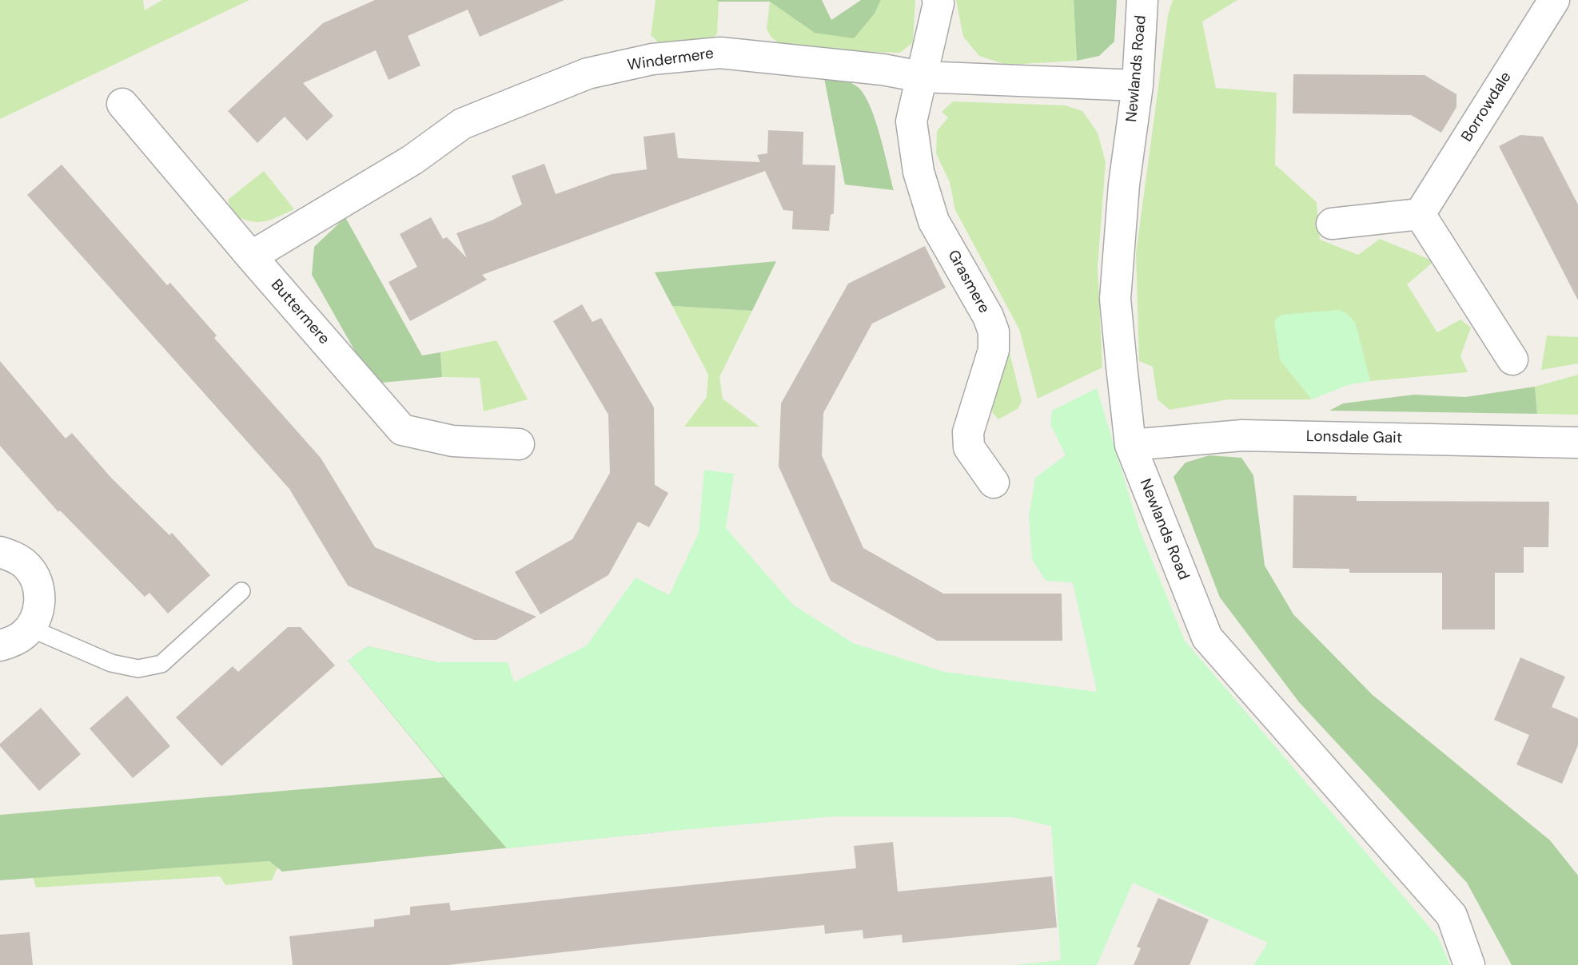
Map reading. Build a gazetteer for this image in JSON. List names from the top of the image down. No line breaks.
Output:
{"streets":{"street":["Windermere","Newlands Road","Borrowdale","Grasmere","Buttermere","Lonsdale Gait"]},"crossings":[["Windermere","Newlands Road"],["Windermere","Grasmere"],["Windermere","Buttermere"],["Newlands Road","Lonsdale Gait"]]}
